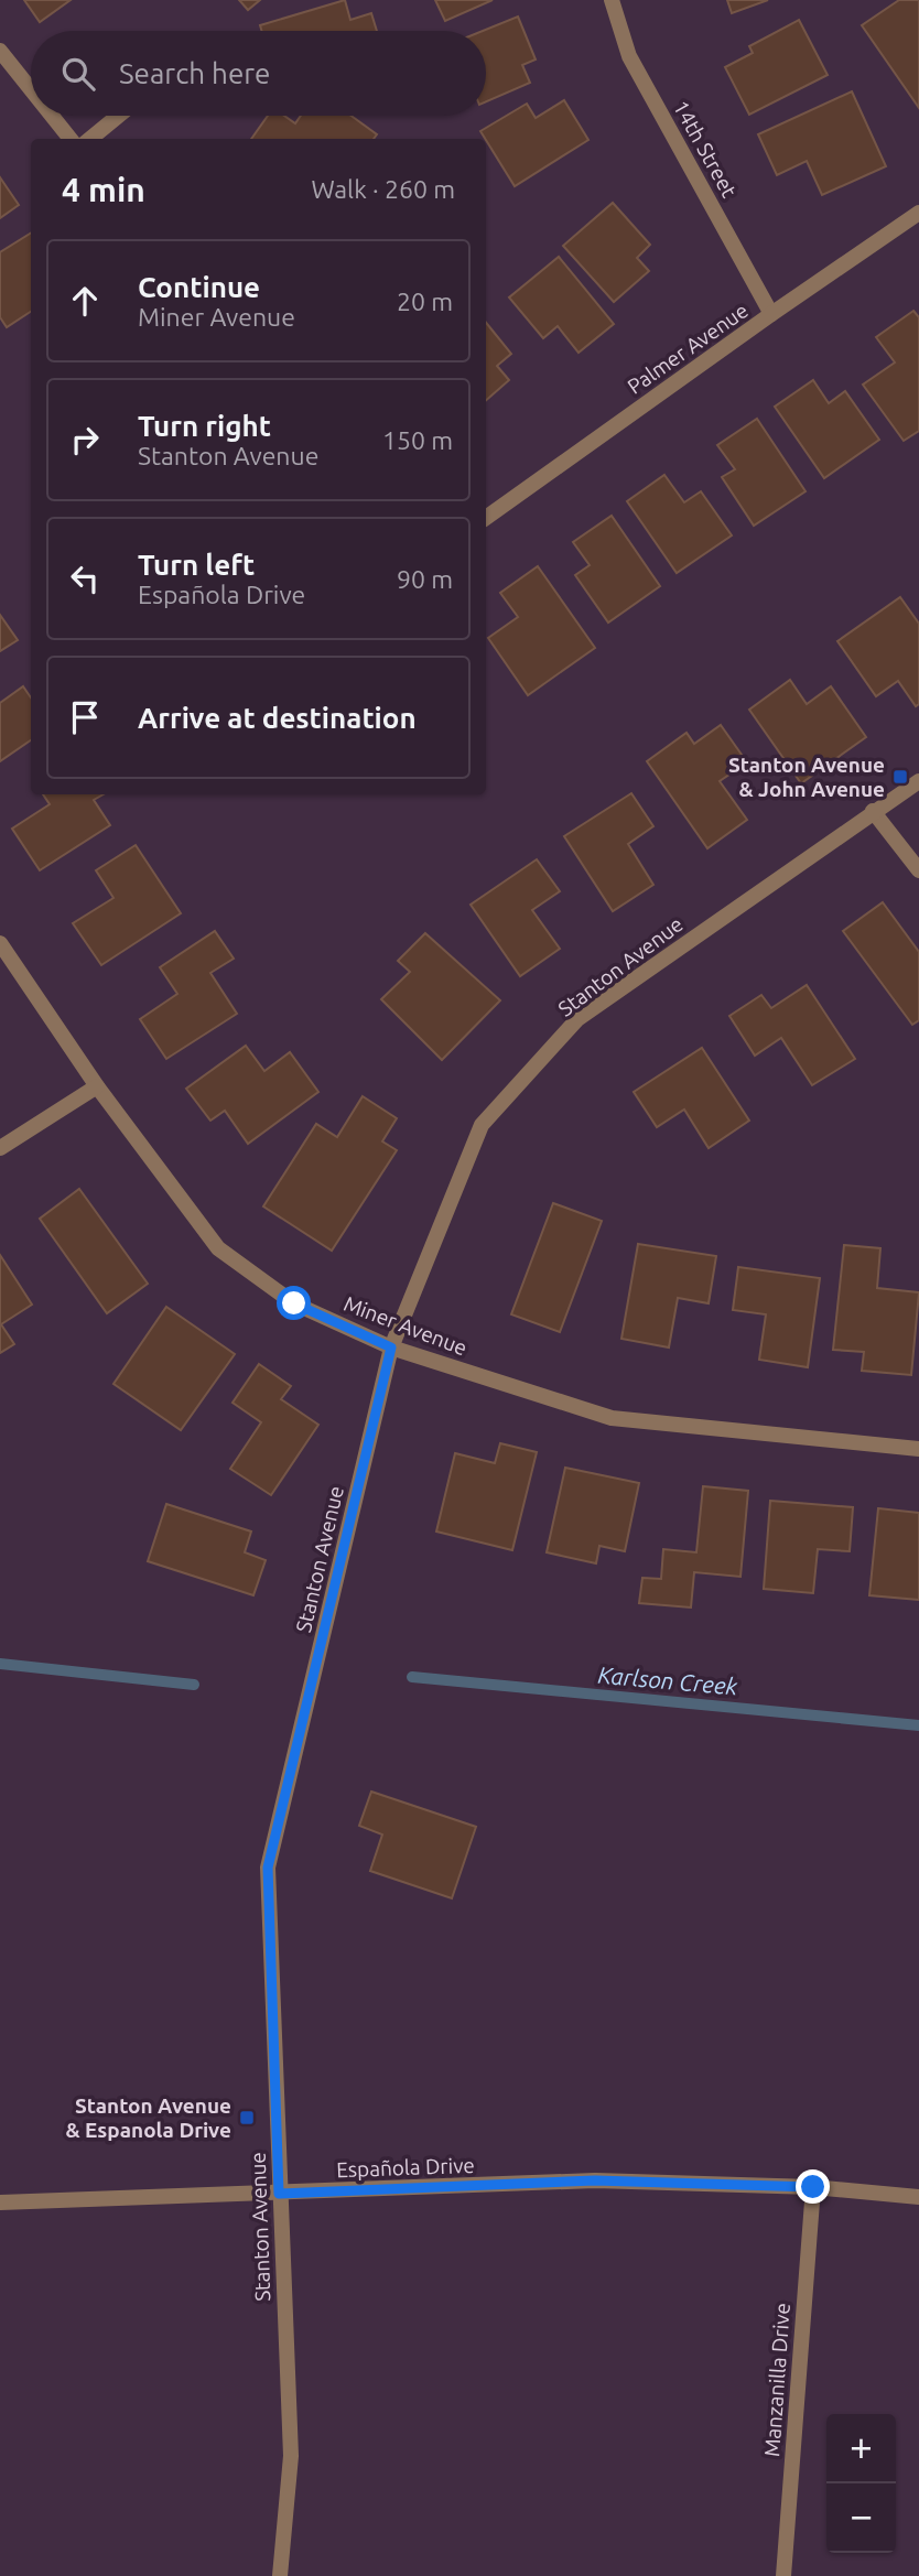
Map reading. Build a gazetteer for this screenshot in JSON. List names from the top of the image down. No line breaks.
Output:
{"streets":{"street":["14th Street","Palmer Avenue","Stanton Avenue","Miner Avenue","Española Drive","Manzanilla Drive"]},"crossings":[["14th Street","Palmer Avenue"],["Stanton Avenue","Miner Avenue"],["Stanton Avenue","Española Drive"],["Española Drive","Manzanilla Drive"]],"water":["Karlson Creek"],"places":{"transit":["Stanton Avenue & John Avenue","Stanton Avenue & Espanola Drive"]},"page":{"search":"Search here","heading":["4 min","Walk · 260 m"],"list":[["Continue","Miner Avenue","20 m"],["Turn right","Stanton Avenue","150 m"],["Turn left","Española Drive","90 m"],"Arrive at destination"],"map_buttons":["+","−"]}}
